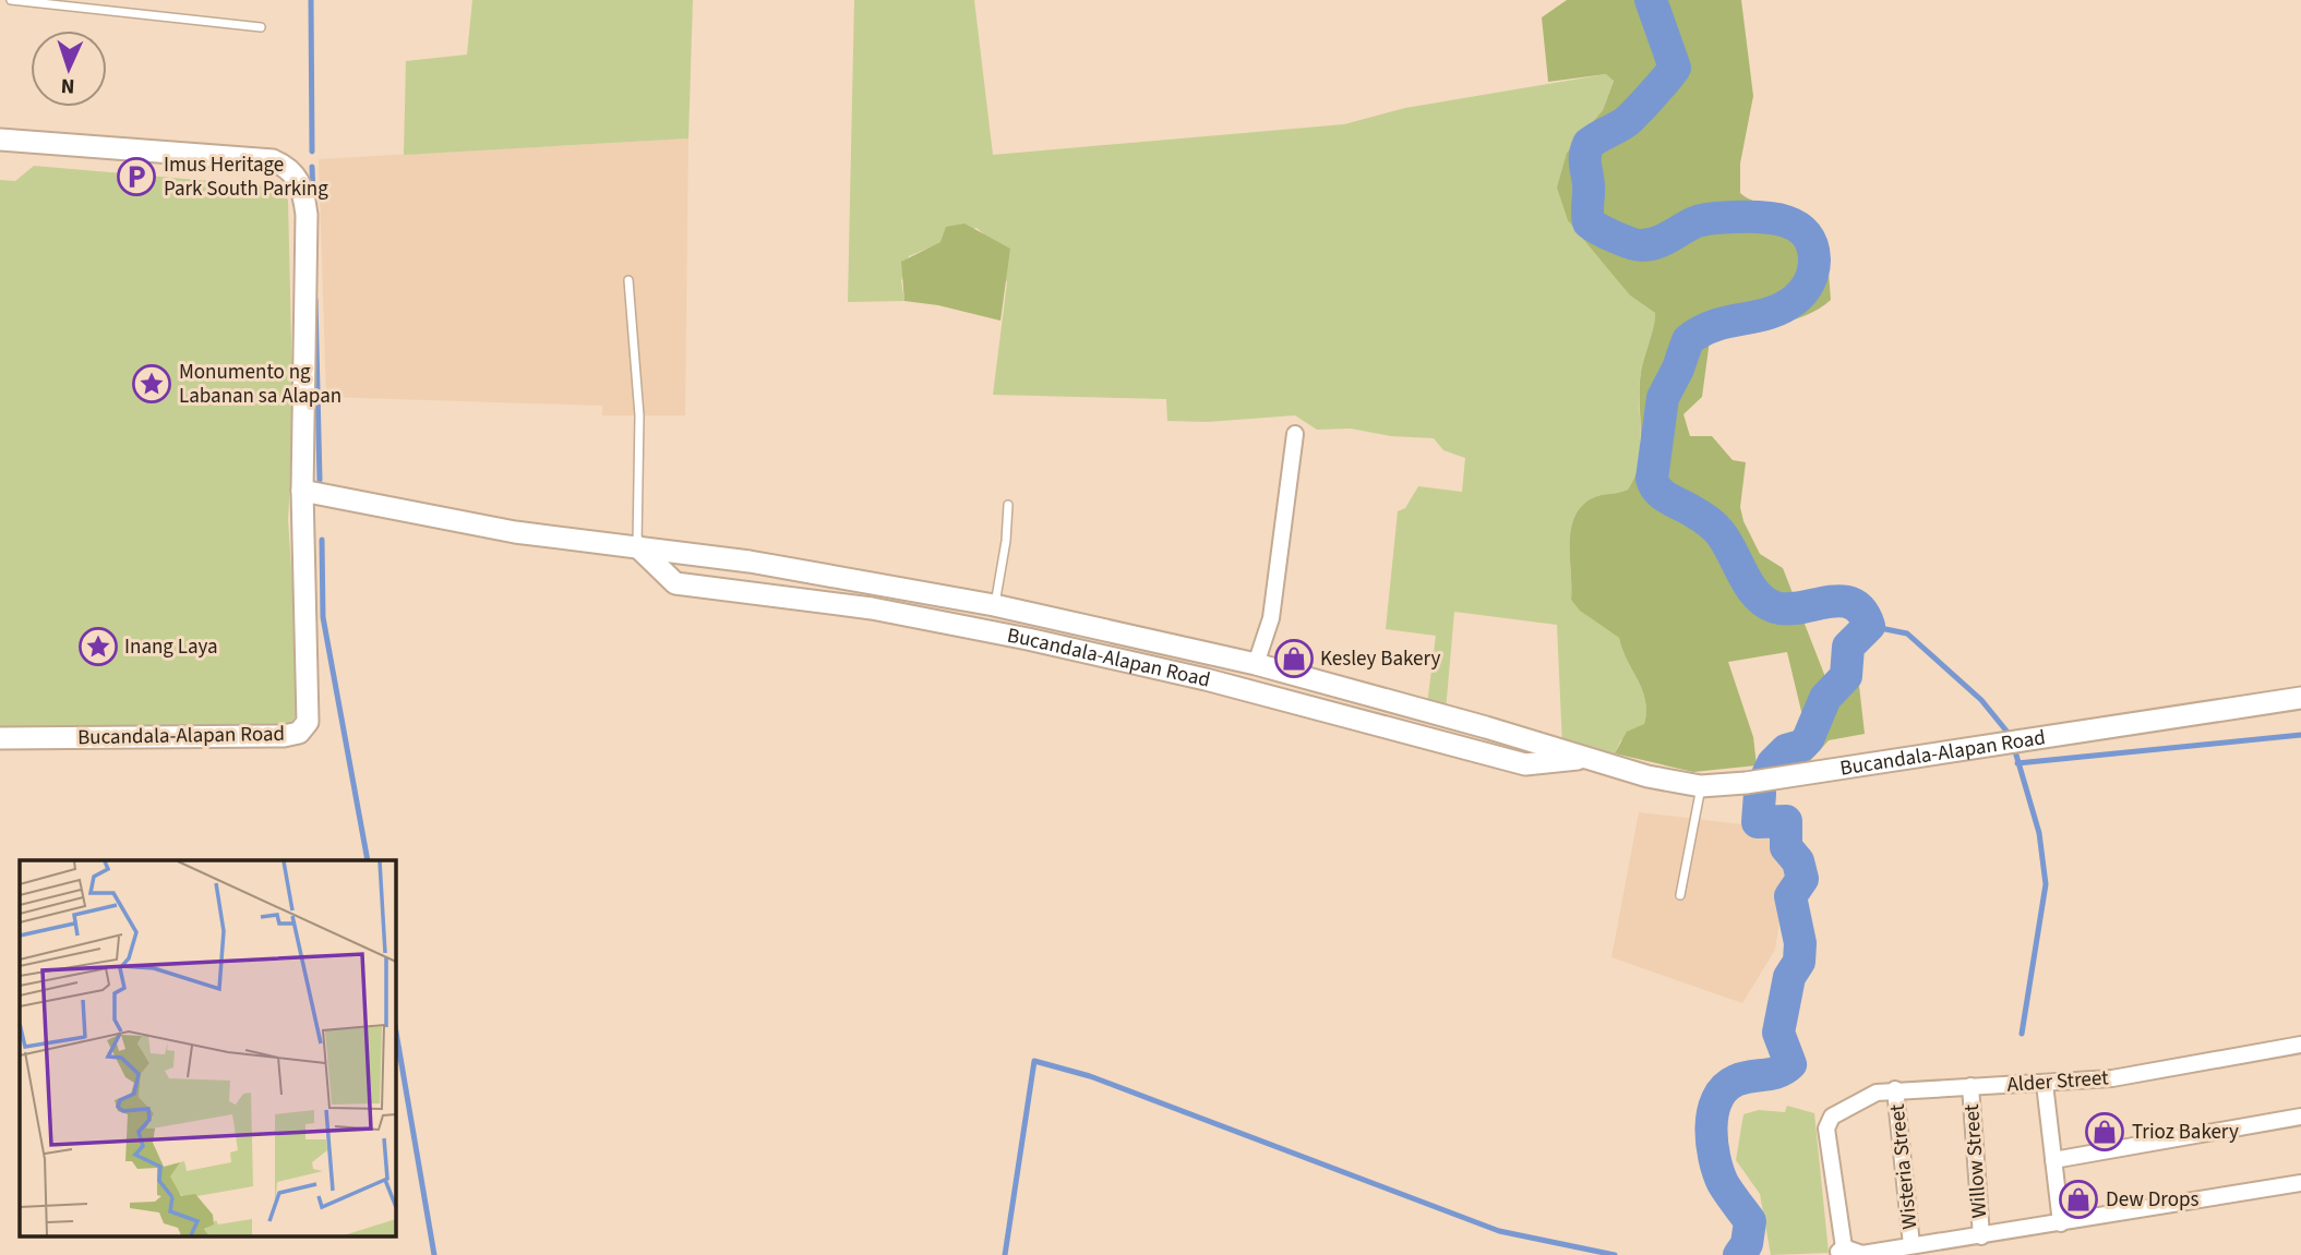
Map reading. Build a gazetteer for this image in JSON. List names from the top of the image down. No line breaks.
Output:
{"streets":{"main road":["Bucandala-Alapan Road"],"street":["Alder Street","Willow Street","Wisteria Street"]},"crossings":[["Alder Street","Willow Street"],["Alder Street","Wisteria Street"]],"places":{"parking":["Imus Heritage Park South Parking"],"place":["Monumento ng Labanan sa Alapan","Inang Laya"],"shop":["Kesley Bakery","Trioz Bakery","Dew Drops"]},"north":"bottom"}
